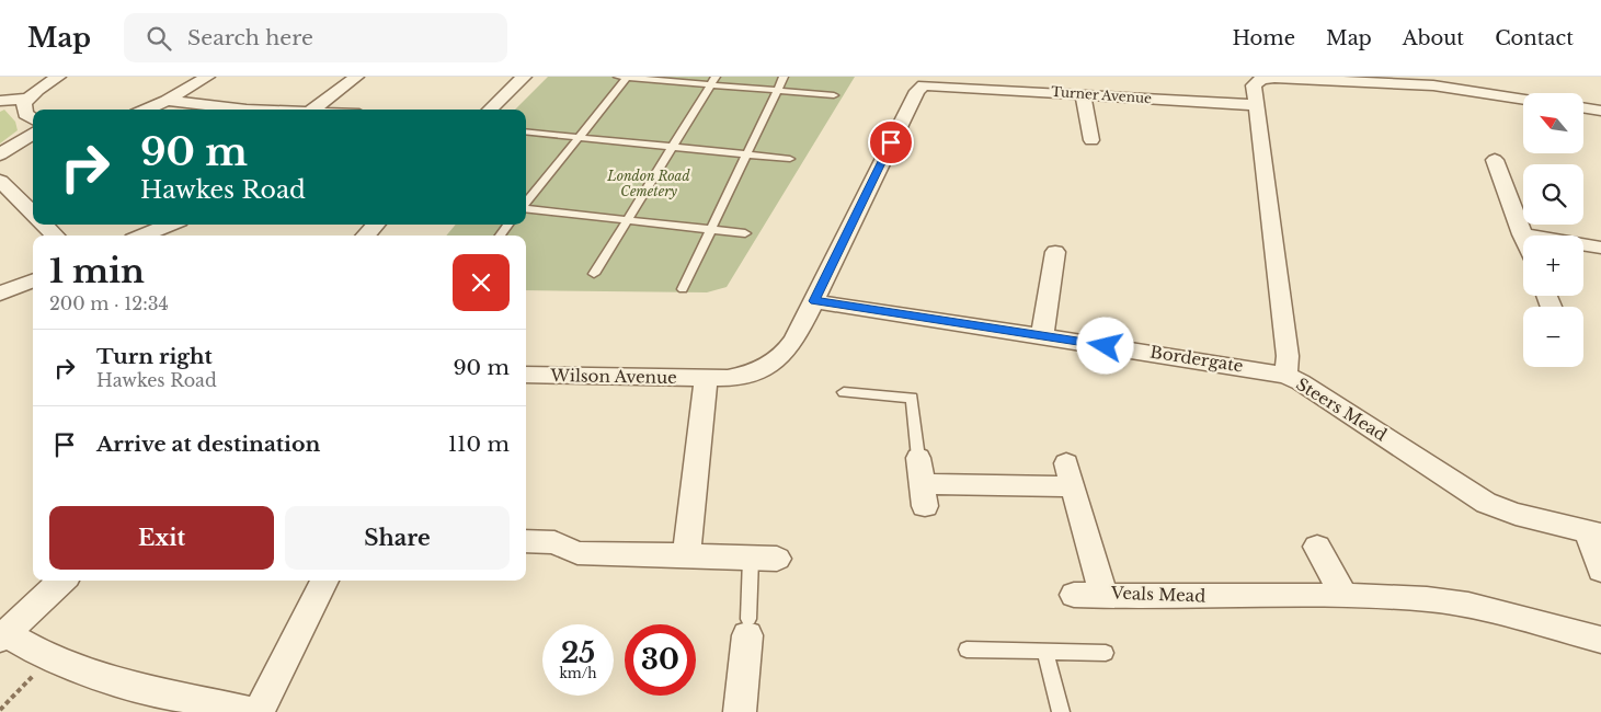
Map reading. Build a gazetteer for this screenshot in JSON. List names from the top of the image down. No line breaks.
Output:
{"streets":{"street":["Turner Avenue","Bordergate","Wilson Avenue","Steers Mead","Veals Mead"]},"crossings":[["Turner Avenue","Bordergate"],["Turner Avenue","Wilson Avenue"],["Turner Avenue","Steers Mead"],["Bordergate","Wilson Avenue"],["Bordergate","Steers Mead"]],"parks":["London Road Cemetery"],"north":"top left","page":{"header":"Map","search":"Search here","nav":["Home","Map","About","Contact"],"map_buttons":["+","−"],"turn":["90 m","Hawkes Road"],"heading":["1 min","200 m · 12:34"],"list":[{"name":"Turn right","note":"Hawkes Road","value":"90 m"},{"name":"Arrive at destination","value":"110 m"}],"buttons":["Exit","Share"],"speed":"25 km/h","limit":"30"}}
